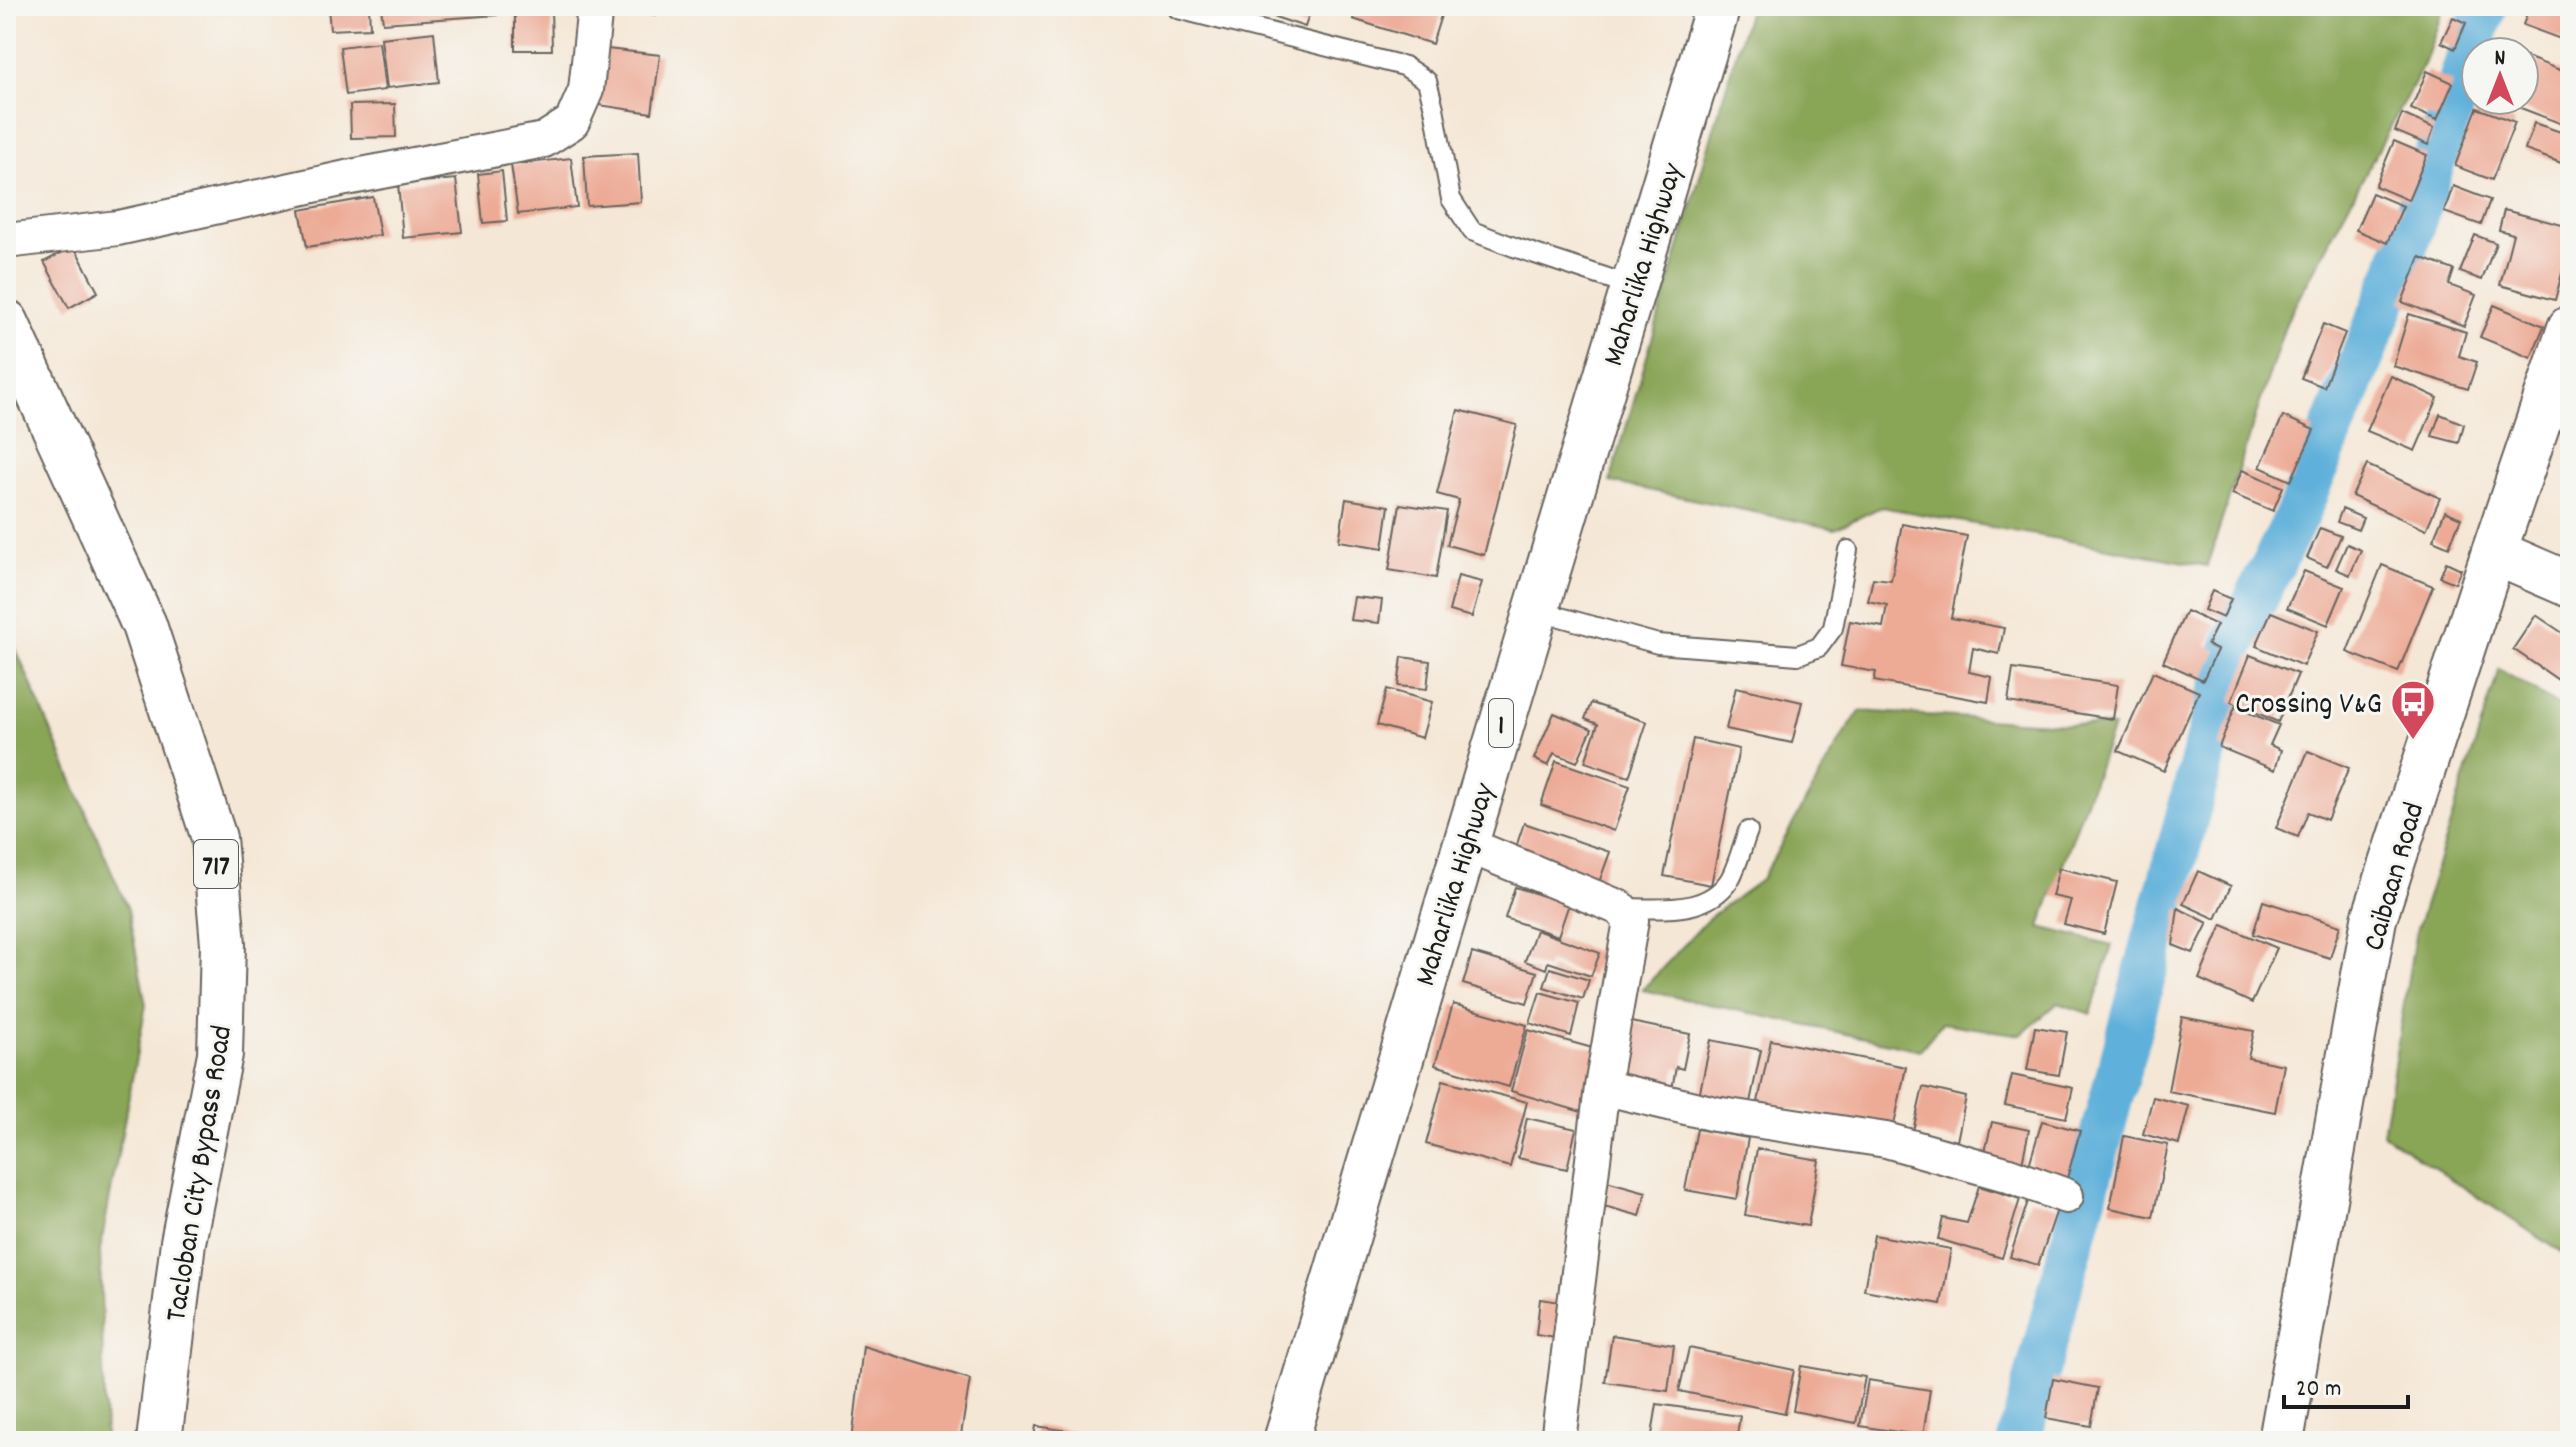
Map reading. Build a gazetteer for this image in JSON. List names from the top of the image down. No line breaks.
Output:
{"streets":{"main road":["Maharlika Highway","1","717","Caibaan Road","Tacloban City Bypass Road"]},"places":{"bus stop":["Crossing V&G"]},"scale_bar":"20 m","north":"top"}
